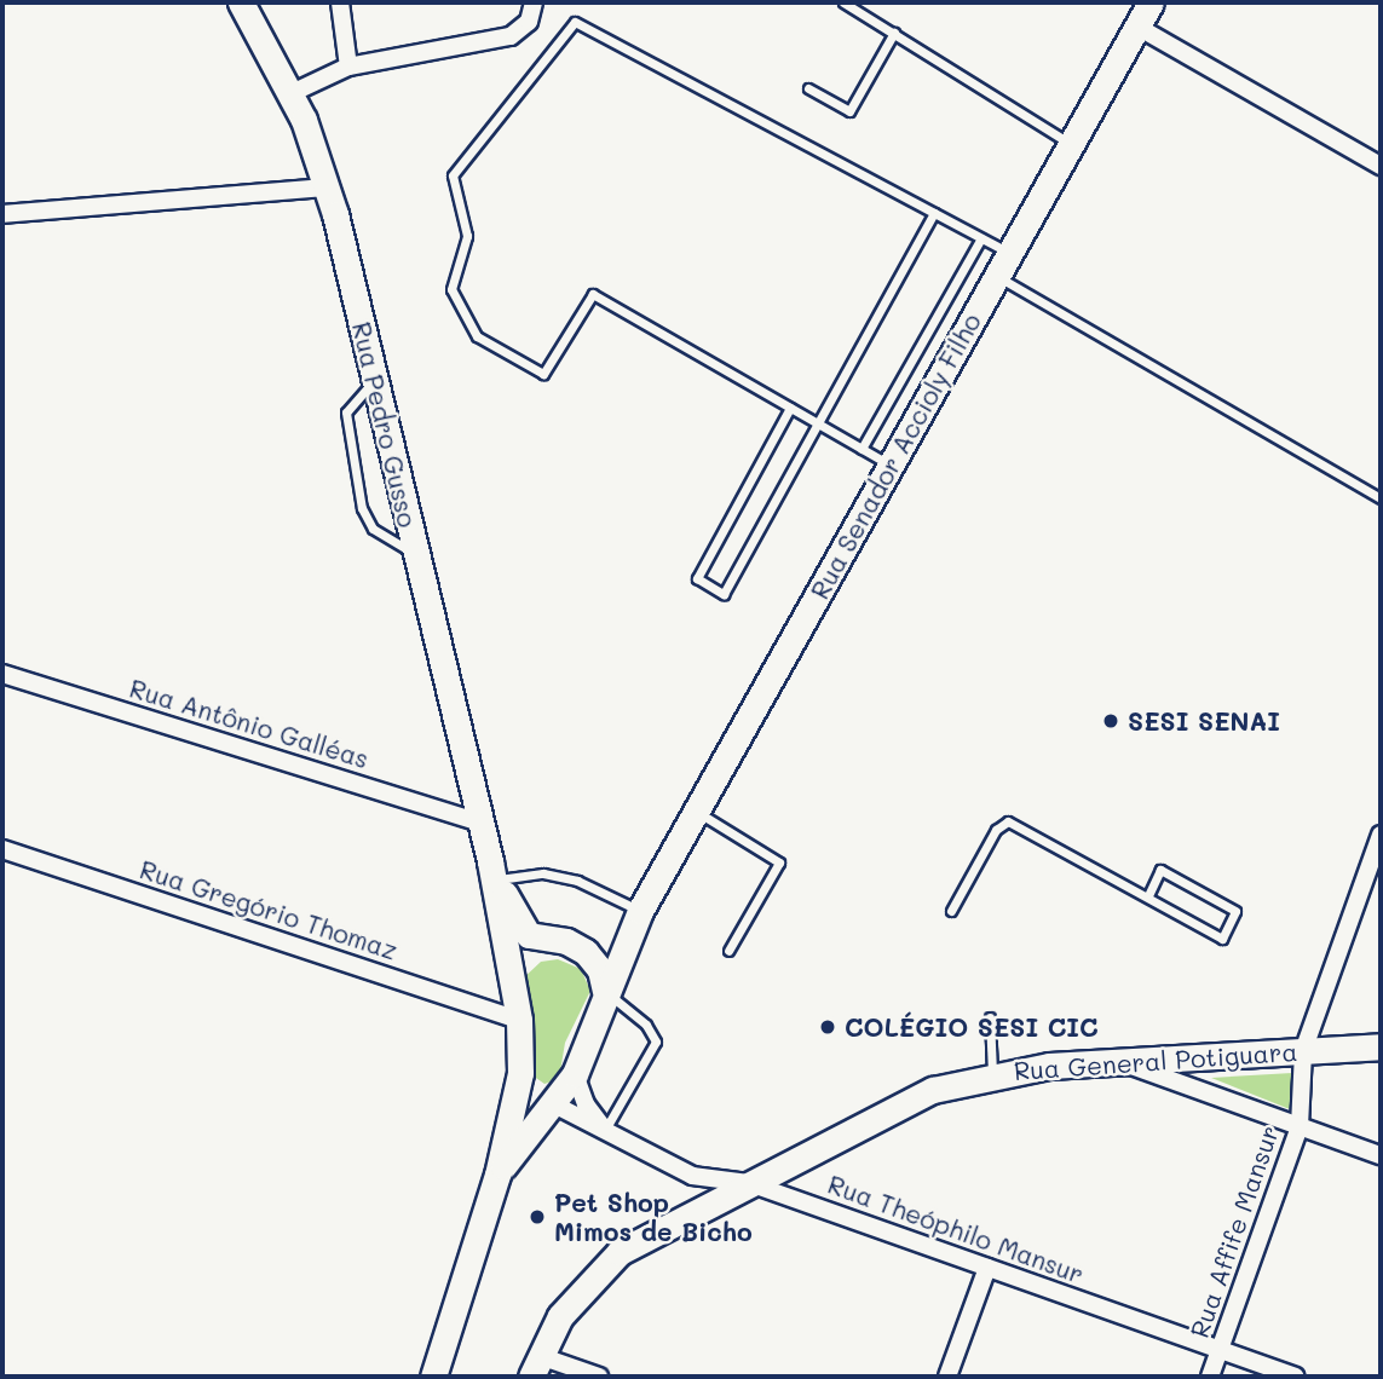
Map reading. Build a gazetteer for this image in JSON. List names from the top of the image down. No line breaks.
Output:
{"streets":{"main road":["Rua Pedro Gusso","Rua Senador Accioly Filho","Rua General Potiguara"],"street":["Rua Antônio Galléas","Rua Gregório Thomaz","Rua Theóphilo Mansur","Rua Affife Mansur"]},"crossings":[["Rua Pedro Gusso","Rua Senador Accioly Filho"],["Rua Pedro Gusso","Rua Antônio Galléas"],["Rua Pedro Gusso","Rua Gregório Thomaz"],["Rua Pedro Gusso","Rua Theóphilo Mansur"],["Rua General Potiguara","Rua Theóphilo Mansur"],["Rua General Potiguara","Rua Affife Mansur"],["Rua Theóphilo Mansur","Rua Affife Mansur"]],"places":["SESI SENAI","COLÉGIO SESI CIC","Pet Shop Mimos de Bicho"]}
